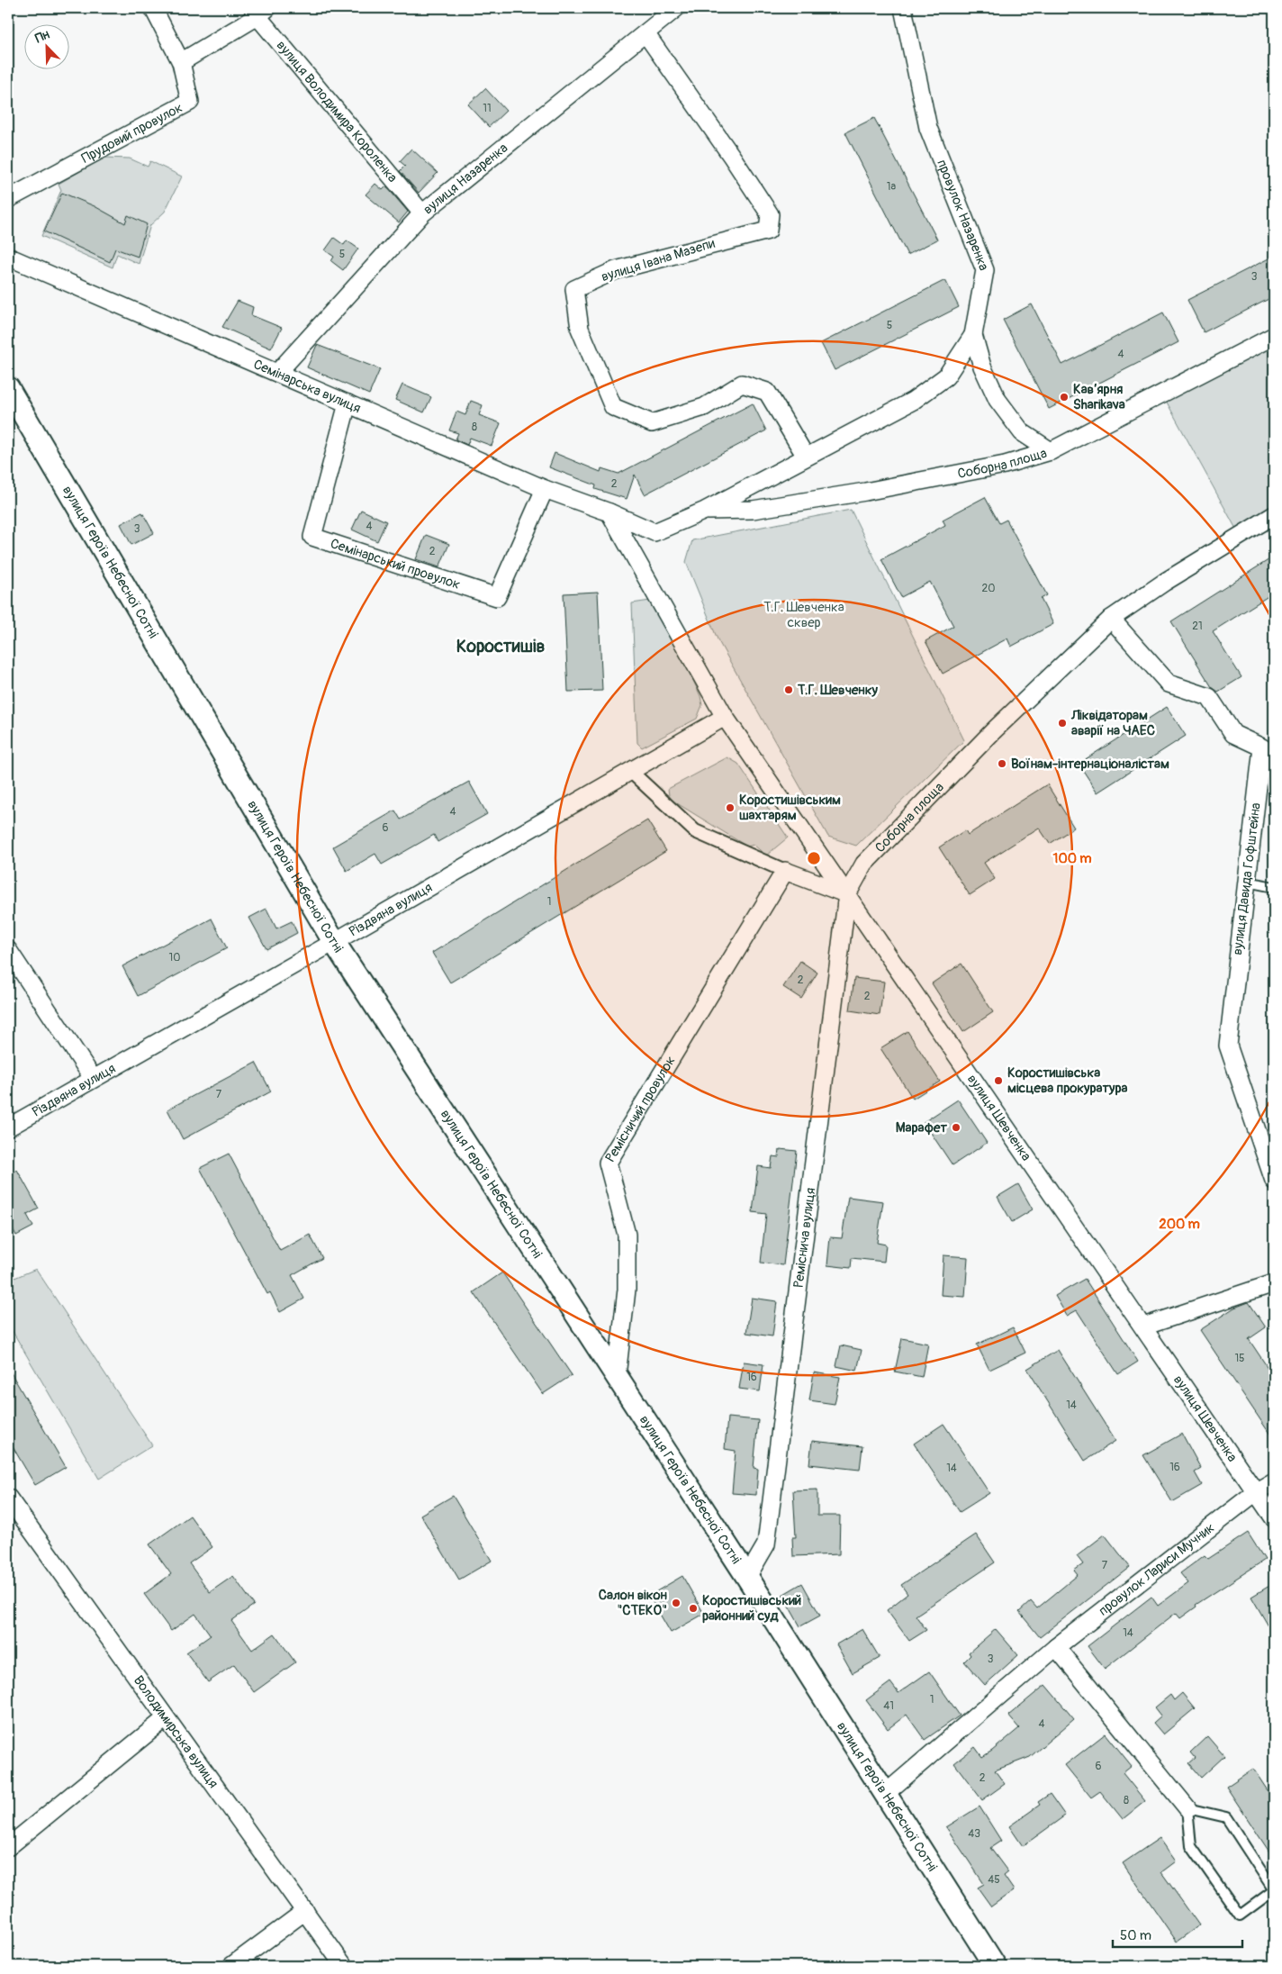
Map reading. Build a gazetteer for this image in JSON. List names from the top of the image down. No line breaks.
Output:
{"streets":{"street":["вулиця Володимира Короленка","Прудовий провулок","вулиця Назаренка","провулок Назаренка","вулиця Івана Мазепи","Семінарська вулиця","Соборна площа","вулиця Героїв Небесної Сотні","Семінарський провулок","вулиця Давида Гофштейна","Різдвяна вулиця","Ремісничий провулок","вулиця Шевченка","Реміснича вулиця","провулок Лариси Мучник","Володимирська вулиця"]},"crossings":[["вулиця Володимира Короленка","вулиця Назаренка"],["вулиця Назаренка","вулиця Івана Мазепи"],["вулиця Назаренка","Семінарська вулиця"],["провулок Назаренка","Семінарська вулиця"],["провулок Назаренка","Соборна площа"],["вулиця Івана Мазепи","Семінарська вулиця"],["Семінарська вулиця","Соборна площа"],["Семінарська вулиця","Семінарський провулок"],["Семінарська вулиця","вулиця Шевченка"],["Соборна площа","вулиця Давида Гофштейна"],["Соборна площа","вулиця Шевченка"],["Соборна площа","Реміснича вулиця"],["вулиця Героїв Небесної Сотні","Різдвяна вулиця"],["вулиця Героїв Небесної Сотні","Ремісничий провулок"],["вулиця Героїв Небесної Сотні","Реміснича вулиця"],["вулиця Героїв Небесної Сотні","провулок Лариси Мучник"],["Різдвяна вулиця","вулиця Шевченка"],["вулиця Шевченка","Реміснича вулиця"],["вулиця Шевченка","провулок Лариси Мучник"]],"districts":["Коростишів"],"parks":["Т.Г. Шевченка сквер"],"places":["Кав’ярня Sharikava","Т.Г. Шевченку","Ліквідаторам аварії на ЧАЕС","Воїнам-інтернаціоналістам","Коростишівським шахтарям","Коростишівська місцева прокуратура","Марафет","Салон вікон \"СТЕКО\"","Коростишівський районний суд"],"house_numbers":["11","1а","5","3","5","4","8","2","4","3","2","20","21","4","6","1","10","2","2","7","15","16","14","16","14","7","14","3","1","41","4","6","2","8","43","45"],"scale_bar":"50 m","north":"top left","rings":["100 m","200 m"]}
